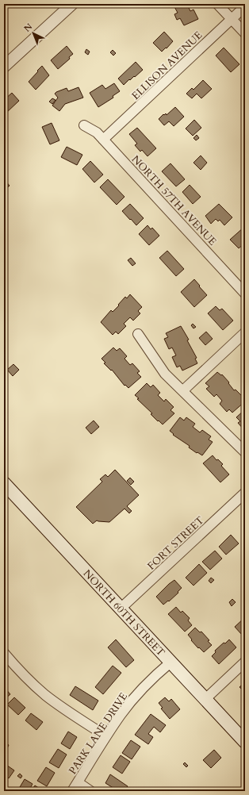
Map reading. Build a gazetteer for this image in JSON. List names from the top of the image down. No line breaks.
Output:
{"streets":{"main road":["NORTH 60TH STREET"],"street":["ELLISON AVENUE","NORTH 57TH AVENUE","FORT STREET","PARK LANE DRIVE"]},"crossings":[["ELLISON AVENUE","NORTH 57TH AVENUE"],["FORT STREET","NORTH 60TH STREET"],["NORTH 60TH STREET","PARK LANE DRIVE"]],"north":"top left"}
